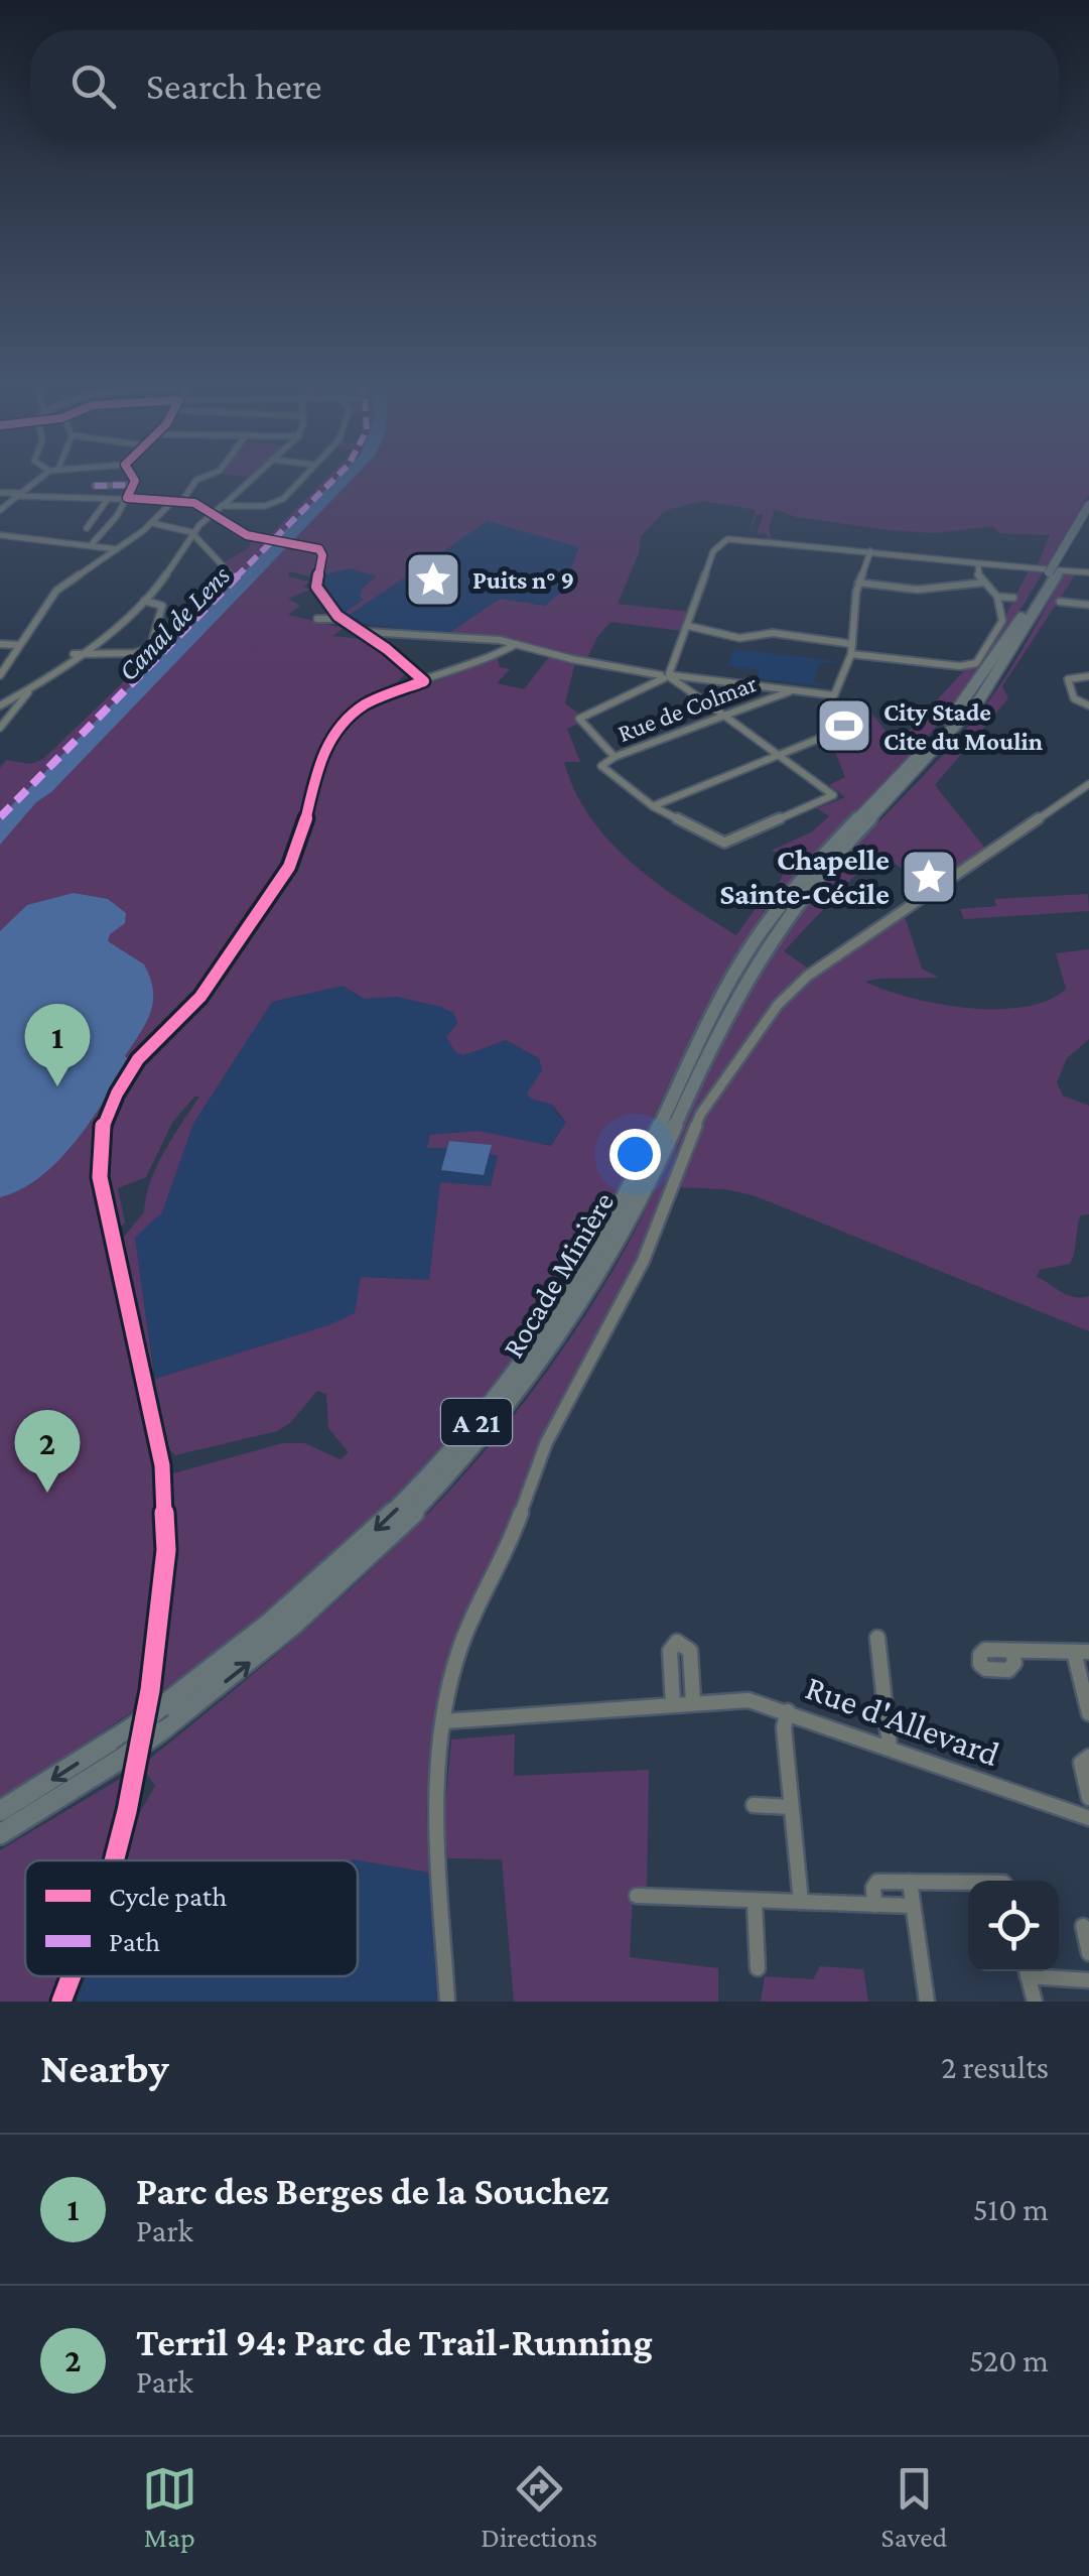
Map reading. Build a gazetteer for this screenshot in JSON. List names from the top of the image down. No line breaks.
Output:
{"streets":{"highway":["Rocade Minière","A 21"],"street":["Rue de Colmar","Rue d'Allevard"]},"water":["Canal de Lens"],"places":{"place":["Puits n° 9","Chapelle Sainte-Cécile"],"sports":["City Stade Cite du Moulin"]},"legend":["Cycle path","Path"],"page":{"search":"Search here","pins":["1","2"],"heading":["Nearby","2 results"],"list":[{"mark":"1","name":"Parc des Berges de la Souchez","note":"Park","value":"510 m"},{"mark":"2","name":"Terril 94: Parc de Trail-Running","note":"Park","value":"520 m"}],"nav":["Map","Directions","Saved"]}}
